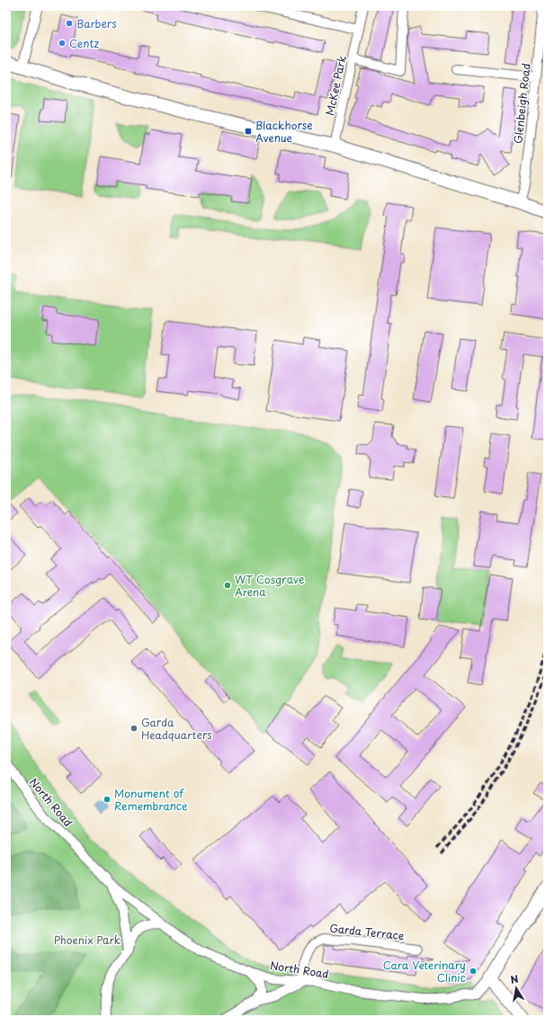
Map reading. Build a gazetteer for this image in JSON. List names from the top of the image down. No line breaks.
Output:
{"streets":{"street":["McKee Park","Glenbeigh Road","North Road","Garda Terrace"]},"crossings":[["North Road","Garda Terrace"]],"parks":["Phoenix Park"],"places":{"other":["Barbers","Centz","WT Cosgrave Arena","Garda Headquarters","Monument of Remembrance","Cara Veterinary Clinic"],"transit":["Blackhorse Avenue"]},"north":"top"}
